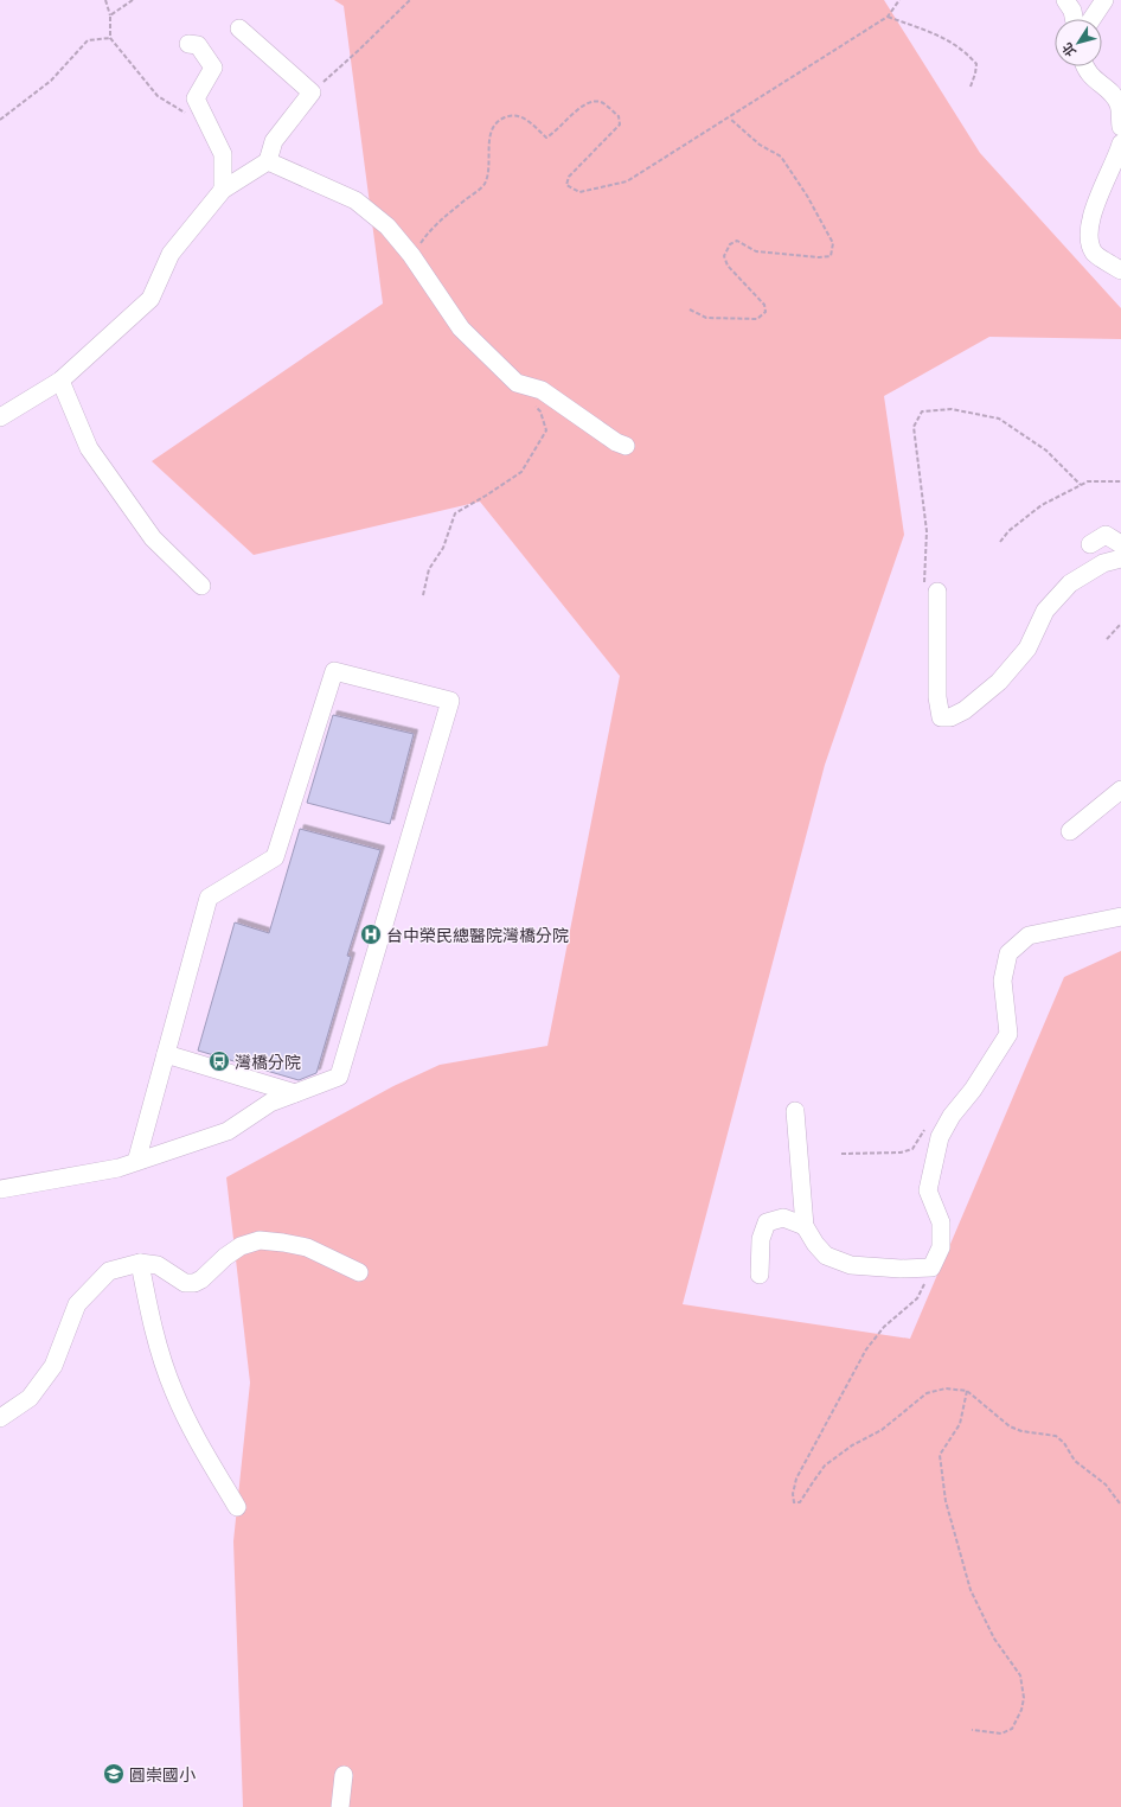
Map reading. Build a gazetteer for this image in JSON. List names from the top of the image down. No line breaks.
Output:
{"places":{"hospital":["台中榮民總醫院灣橋分院"],"bus stop":["灣橋分院"],"school or university":["圓崇國小"]},"north":"bottom left"}
